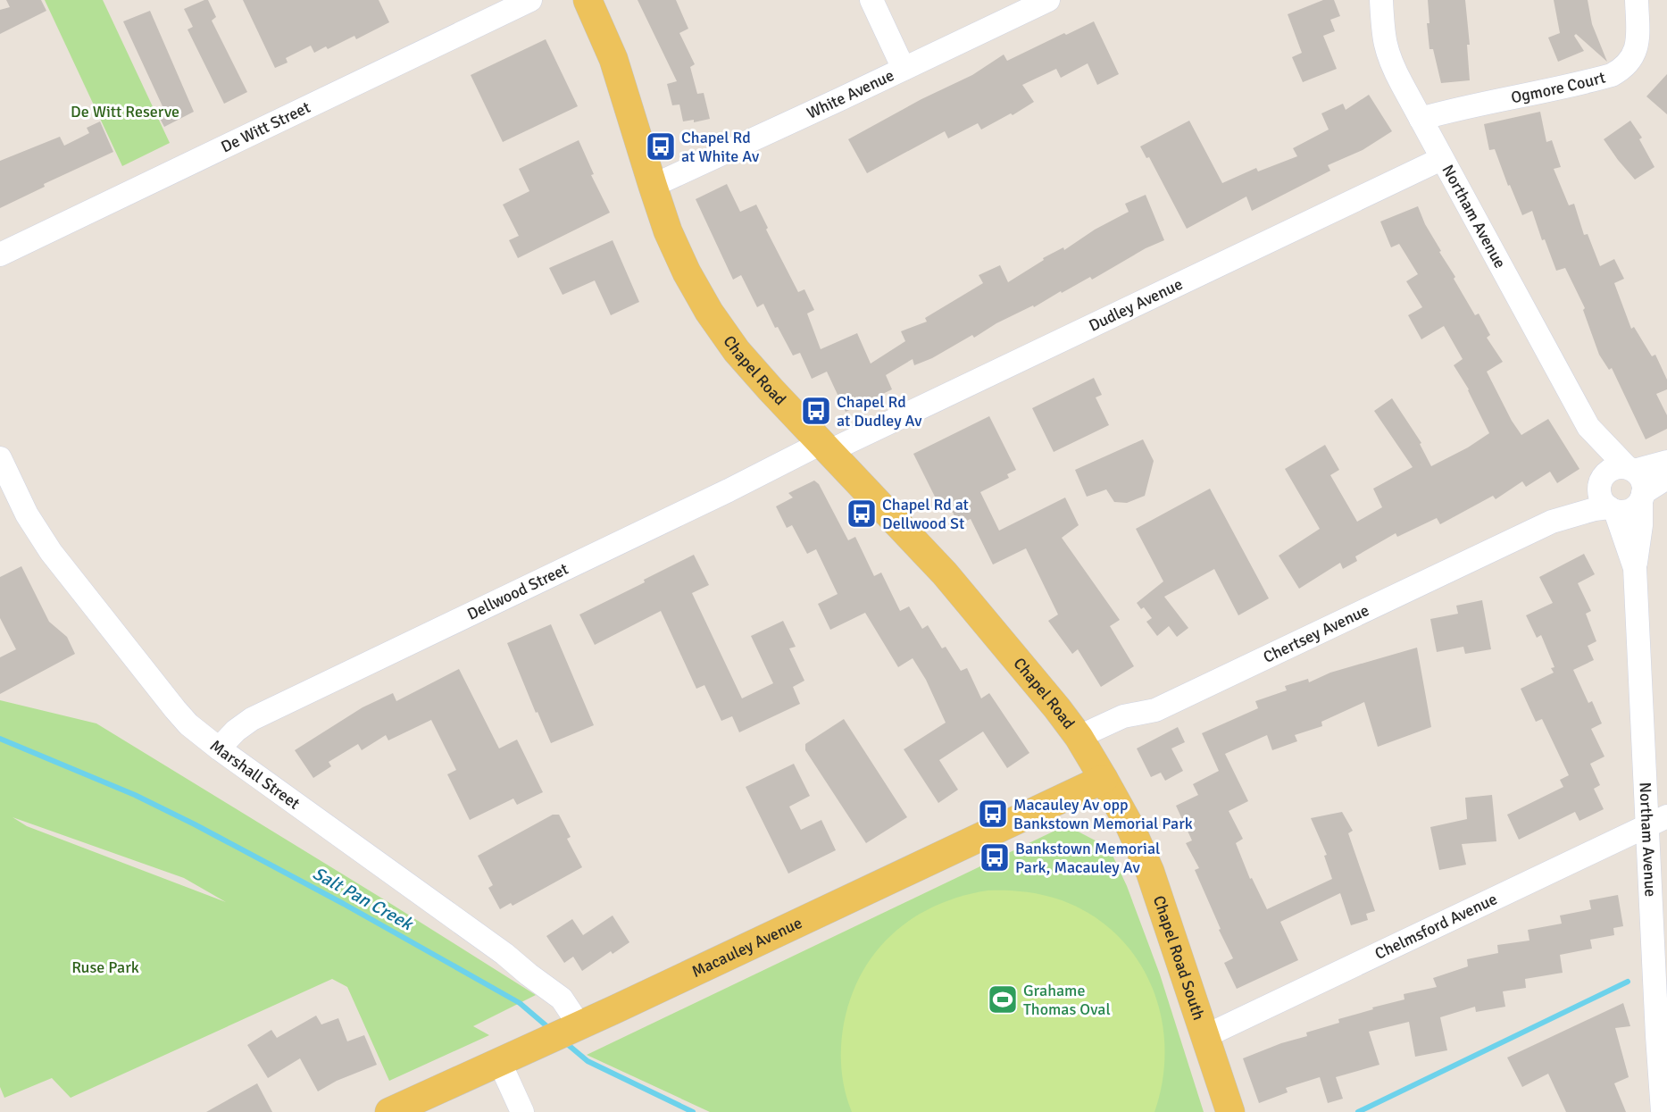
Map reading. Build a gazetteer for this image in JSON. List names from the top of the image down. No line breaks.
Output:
{"streets":{"main road":["Chapel Road","Macauley Avenue","Chapel Road South"],"street":["Ogmore Court","White Avenue","De Witt Street","Northam Avenue","Dudley Avenue","Dellwood Street","Chertsey Avenue","Marshall Street","Chelmsford Avenue"]},"crossings":[["Ogmore Court","Northam Avenue"],["White Avenue","Chapel Road"],["Northam Avenue","Dudley Avenue"],["Northam Avenue","Chertsey Avenue"],["Northam Avenue","Chelmsford Avenue"],["Dudley Avenue","Chapel Road"],["Dudley Avenue","Dellwood Street"],["Chapel Road","Dellwood Street"],["Chapel Road","Chertsey Avenue"],["Chapel Road","Macauley Avenue"],["Chapel Road","Chapel Road South"],["Dellwood Street","Marshall Street"],["Marshall Street","Macauley Avenue"],["Chelmsford Avenue","Chapel Road South"],["Macauley Avenue","Chapel Road South"]],"water":["Salt Pan Creek"],"parks":["De Witt Reserve","Ruse Park"],"places":{"bus stop":["Chapel Rd at White Av","Chapel Rd at Dudley Av","Chapel Rd at Dellwood St","Macauley Av opp Bankstown Memorial Park","Bankstown Memorial Park, Macauley Av"],"sports":["Grahame Thomas Oval"]}}
